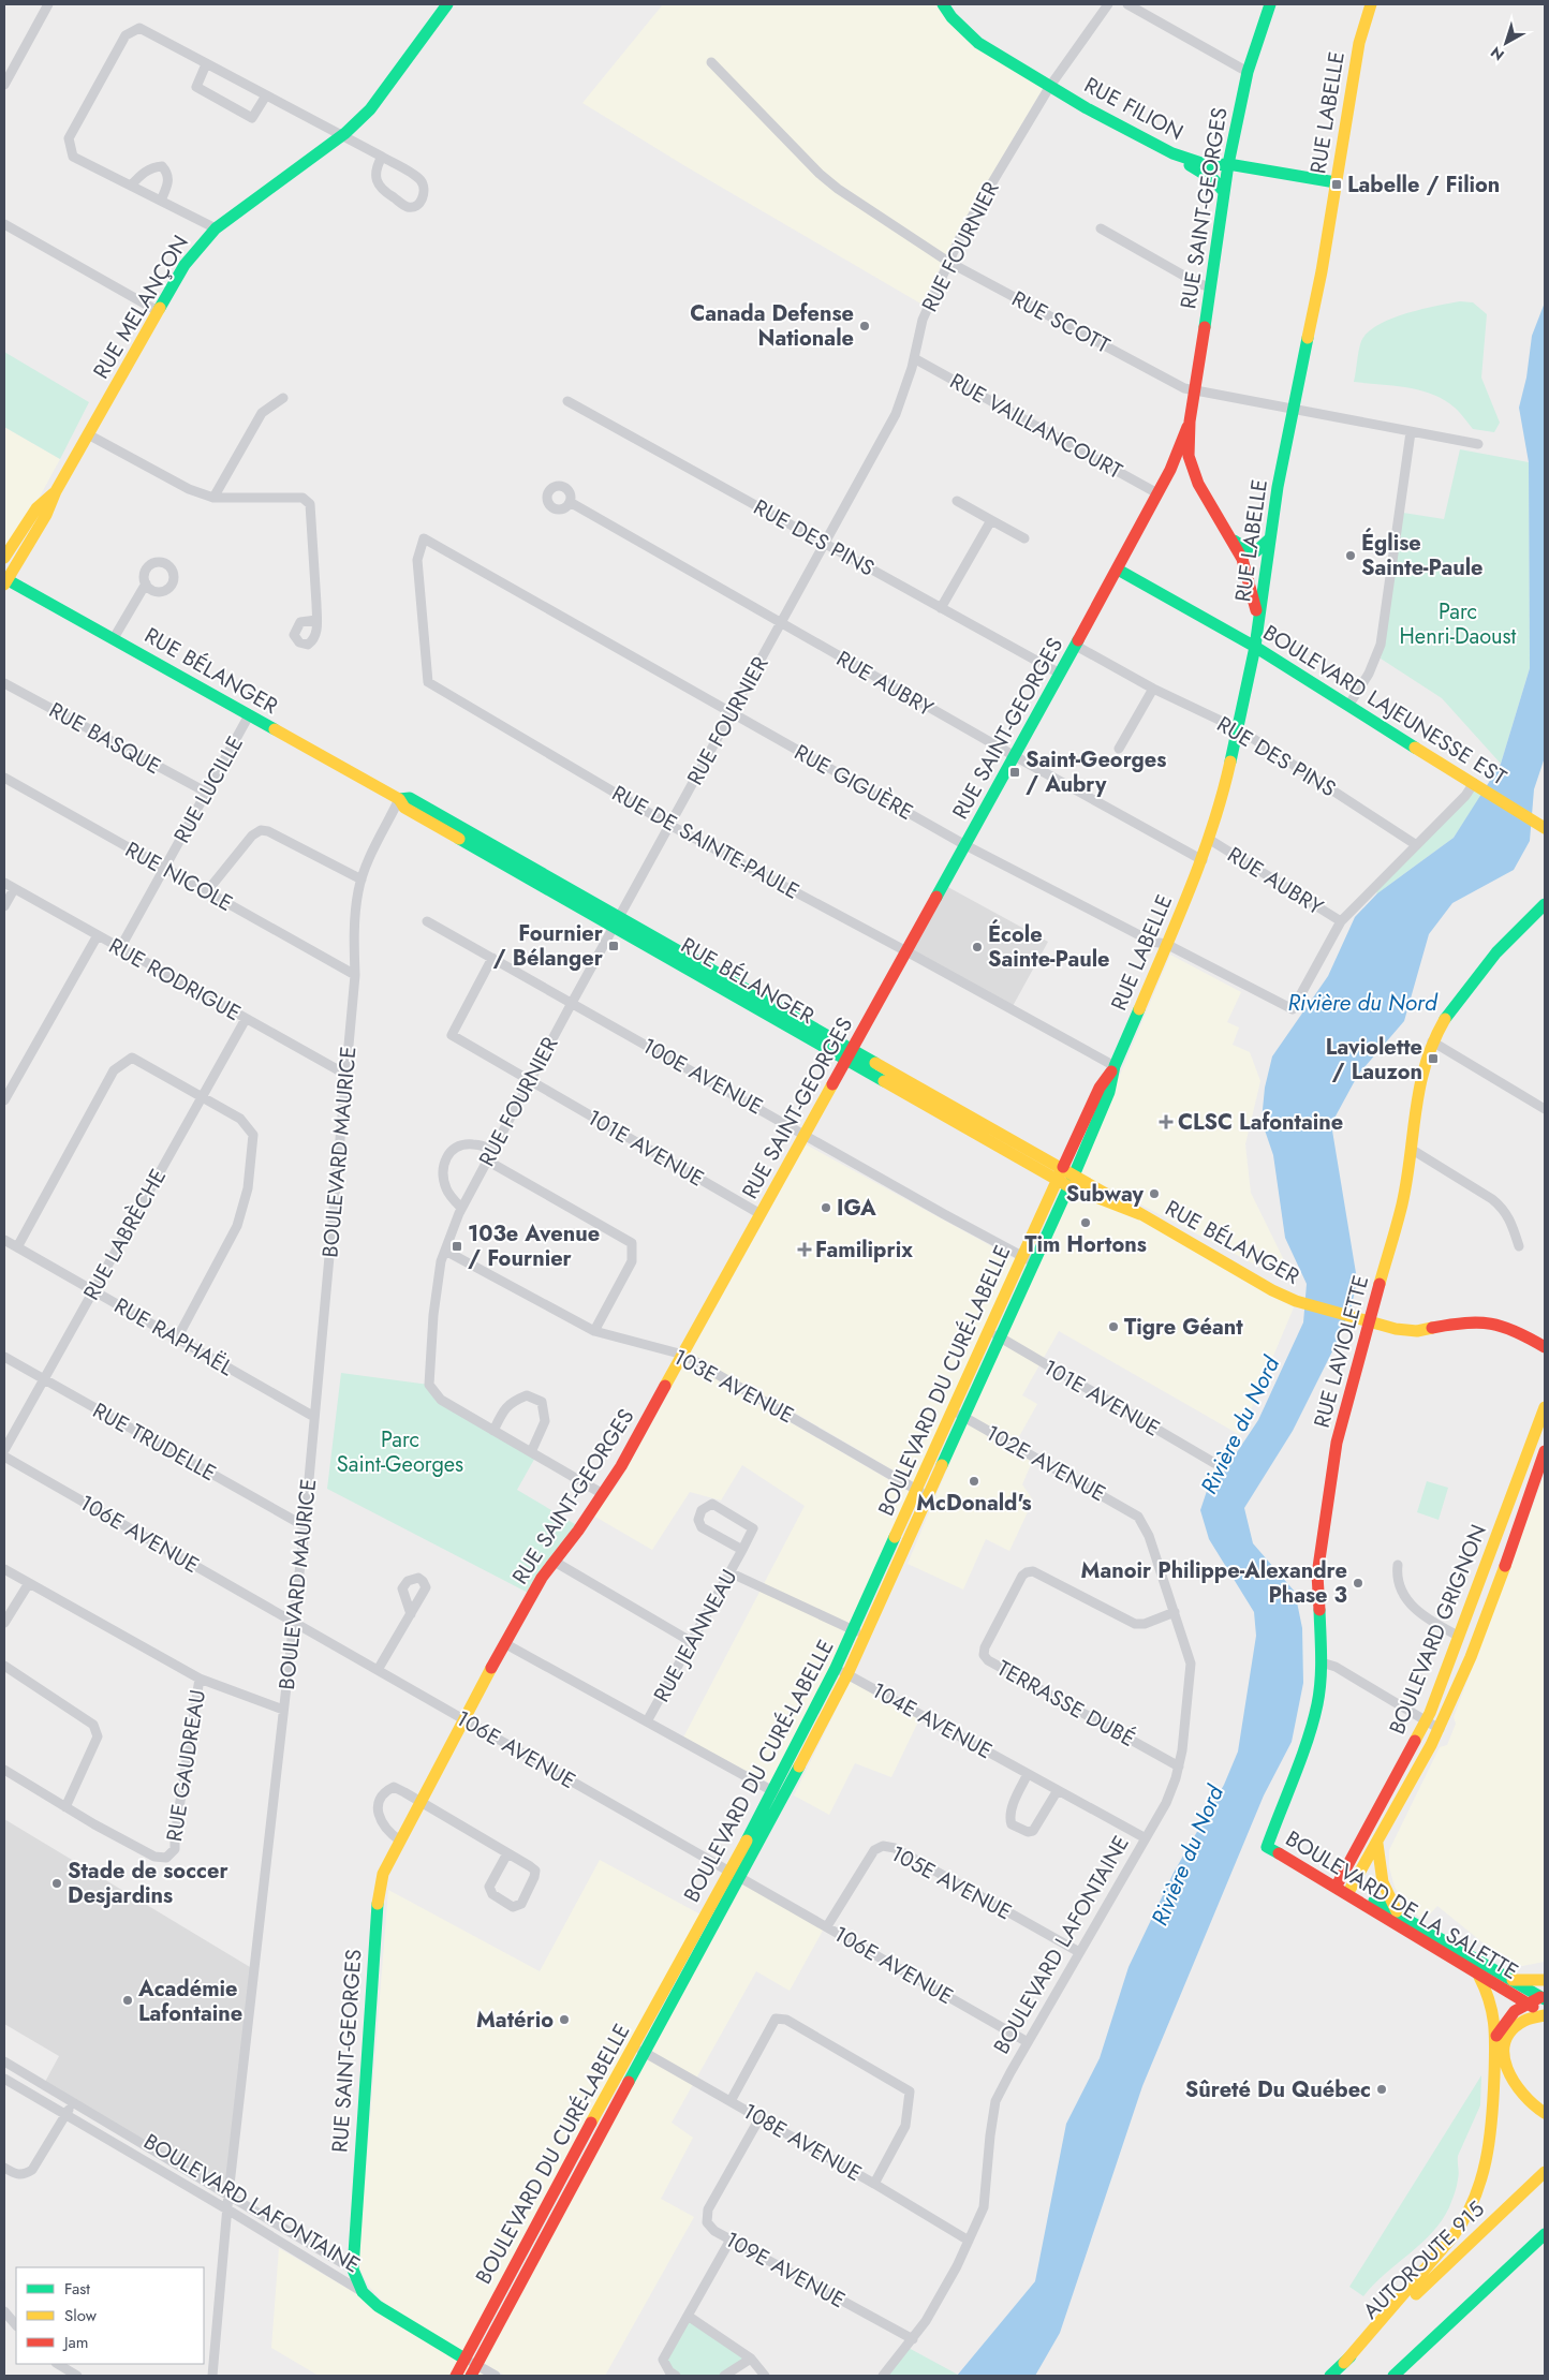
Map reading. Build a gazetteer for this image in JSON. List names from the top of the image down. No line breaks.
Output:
{"streets":{"main road":["RUE FILION","RUE LABELLE","RUE SAINT-GEORGES","RUE MELANÇON","RUE BÉLANGER","BOULEVARD LAJEUNESSE EST","RUE LAVIOLETTE","BOULEVARD DU CURÉ-LABELLE","BOULEVARD GRIGNON","BOULEVARD DE LA SALETTE","BOULEVARD LAFONTAINE","AUTOROUTE 915"],"street":["RUE FOURNIER","RUE SCOTT","RUE VAILLANCOURT","RUE DES PINS","RUE AUBRY","RUE BASQUE","RUE GIGUÈRE","RUE LUCILLE","RUE DE SAINTE-PAULE","RUE NICOLE","RUE RODRIGUE","100E AVENUE","101E AVENUE","BOULEVARD MAURICE","RUE LABRÈCHE","RUE RAPHAËL","103E AVENUE","RUE TRUDELLE","102E AVENUE","106E AVENUE","RUE JEANNEAU","TERRASSE DUBÉ","104E AVENUE","RUE GAUDREAU","105E AVENUE","108E AVENUE","109E AVENUE"]},"crossings":[["RUE FILION","RUE LABELLE"],["RUE FILION","RUE SAINT-GEORGES"],["RUE FILION","RUE FOURNIER"],["RUE LABELLE","RUE SAINT-GEORGES"],["RUE LABELLE","RUE SCOTT"],["RUE LABELLE","RUE DES PINS"],["RUE LABELLE","RUE BÉLANGER"],["RUE LABELLE","RUE AUBRY"],["RUE LABELLE","BOULEVARD LAJEUNESSE EST"],["RUE LABELLE","RUE GIGUÈRE"],["RUE LABELLE","RUE DE SAINTE-PAULE"],["RUE LABELLE","BOULEVARD DU CURÉ-LABELLE"],["RUE SAINT-GEORGES","RUE FOURNIER"],["RUE SAINT-GEORGES","RUE SCOTT"],["RUE SAINT-GEORGES","RUE VAILLANCOURT"],["RUE SAINT-GEORGES","RUE DES PINS"],["RUE SAINT-GEORGES","RUE BÉLANGER"],["RUE SAINT-GEORGES","RUE AUBRY"],["RUE SAINT-GEORGES","BOULEVARD LAJEUNESSE EST"],["RUE SAINT-GEORGES","RUE GIGUÈRE"],["RUE SAINT-GEORGES","RUE DE SAINTE-PAULE"],["RUE SAINT-GEORGES","100E AVENUE"],["RUE SAINT-GEORGES","101E AVENUE"],["RUE SAINT-GEORGES","103E AVENUE"],["RUE SAINT-GEORGES","106E AVENUE"],["RUE SAINT-GEORGES","BOULEVARD LAFONTAINE"],["RUE FOURNIER","RUE SCOTT"],["RUE FOURNIER","RUE VAILLANCOURT"],["RUE FOURNIER","RUE DES PINS"],["RUE FOURNIER","RUE BÉLANGER"],["RUE FOURNIER","RUE AUBRY"],["RUE FOURNIER","RUE GIGUÈRE"],["RUE FOURNIER","RUE DE SAINTE-PAULE"],["RUE FOURNIER","100E AVENUE"],["RUE FOURNIER","101E AVENUE"],["RUE FOURNIER","103E AVENUE"],["RUE MELANÇON","RUE BÉLANGER"],["RUE BÉLANGER","RUE LUCILLE"],["RUE BÉLANGER","BOULEVARD MAURICE"],["RUE BÉLANGER","RUE LAVIOLETTE"],["RUE BÉLANGER","BOULEVARD DU CURÉ-LABELLE"],["RUE AUBRY","RUE GIGUÈRE"],["RUE BASQUE","RUE LUCILLE"],["RUE GIGUÈRE","RUE DE SAINTE-PAULE"],["RUE LUCILLE","RUE NICOLE"],["RUE LUCILLE","RUE RODRIGUE"],["RUE NICOLE","BOULEVARD MAURICE"],["RUE RODRIGUE","BOULEVARD MAURICE"],["RUE RODRIGUE","RUE LABRÈCHE"],["100E AVENUE","101E AVENUE"],["100E AVENUE","BOULEVARD DU CURÉ-LABELLE"],["101E AVENUE","BOULEVARD DU CURÉ-LABELLE"],["BOULEVARD MAURICE","RUE RAPHAËL"],["BOULEVARD MAURICE","RUE TRUDELLE"],["BOULEVARD MAURICE","106E AVENUE"],["BOULEVARD MAURICE","BOULEVARD LAFONTAINE"],["RUE LABRÈCHE","RUE RAPHAËL"],["RUE LABRÈCHE","RUE TRUDELLE"],["RUE LAVIOLETTE","BOULEVARD DE LA SALETTE"],["BOULEVARD DU CURÉ-LABELLE","103E AVENUE"],["BOULEVARD DU CURÉ-LABELLE","102E AVENUE"],["BOULEVARD DU CURÉ-LABELLE","106E AVENUE"],["BOULEVARD DU CURÉ-LABELLE","104E AVENUE"],["BOULEVARD DU CURÉ-LABELLE","BOULEVARD LAFONTAINE"],["BOULEVARD DU CURÉ-LABELLE","108E AVENUE"],["102E AVENUE","BOULEVARD LAFONTAINE"],["106E AVENUE","105E AVENUE"],["106E AVENUE","BOULEVARD LAFONTAINE"],["BOULEVARD GRIGNON","BOULEVARD DE LA SALETTE"],["TERRASSE DUBÉ","BOULEVARD LAFONTAINE"],["104E AVENUE","BOULEVARD LAFONTAINE"],["105E AVENUE","BOULEVARD LAFONTAINE"],["BOULEVARD LAFONTAINE","108E AVENUE"],["BOULEVARD LAFONTAINE","109E AVENUE"],["108E AVENUE","109E AVENUE"]],"water":["Rivière du Nord"],"parks":["Parc Henri-Daoust","Parc Saint-Georges"],"places":{"transit":["Labelle / Filion","Saint-Georges / Aubry","Fournier / Bélanger","Laviolette / Lauzon","103e Avenue / Fournier"],"other":["Canada Defense Nationale","Église Sainte-Paule","École Sainte-Paule","Subway","IGA","Tim Hortons","Tigre Géant","McDonald's","Manoir Philippe-Alexandre Phase 3","Stade de soccer Desjardins","Académie Lafontaine","Matério","Sûreté Du Québec"],"health":["CLSC Lafontaine","Familiprix"]},"legend":["Fast","Slow","Jam"],"north":"bottom left"}
